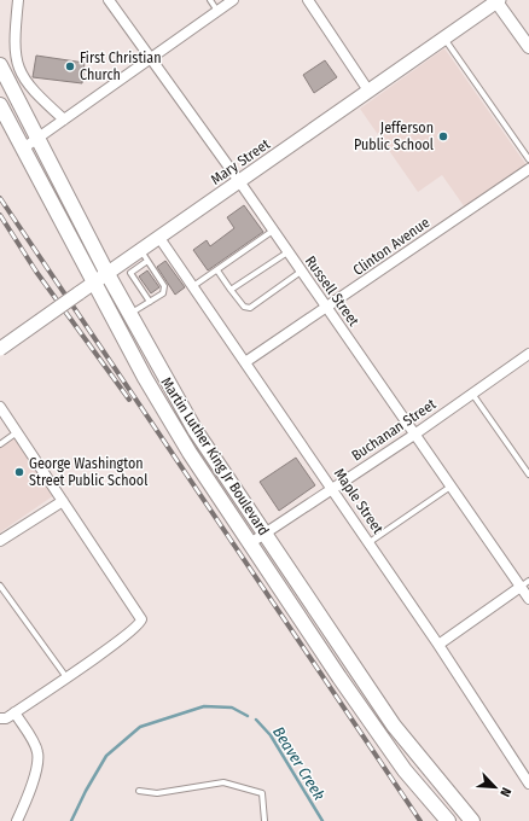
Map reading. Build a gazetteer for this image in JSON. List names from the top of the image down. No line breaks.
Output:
{"streets":{"main road":["Mary Street","Martin Luther King Jr Boulevard"],"street":["Clinton Avenue","Russell Street","Buchanan Street","Maple Street"]},"crossings":[["Mary Street","Russell Street"],["Mary Street","Martin Luther King Jr Boulevard"],["Mary Street","Maple Street"],["Clinton Avenue","Russell Street"],["Clinton Avenue","Maple Street"],["Russell Street","Buchanan Street"],["Buchanan Street","Martin Luther King Jr Boulevard"],["Buchanan Street","Maple Street"]],"water":["Beaver Creek"],"places":["First Christian Church","Jefferson Public School","George Washington Street Public School"],"north":"bottom right"}
